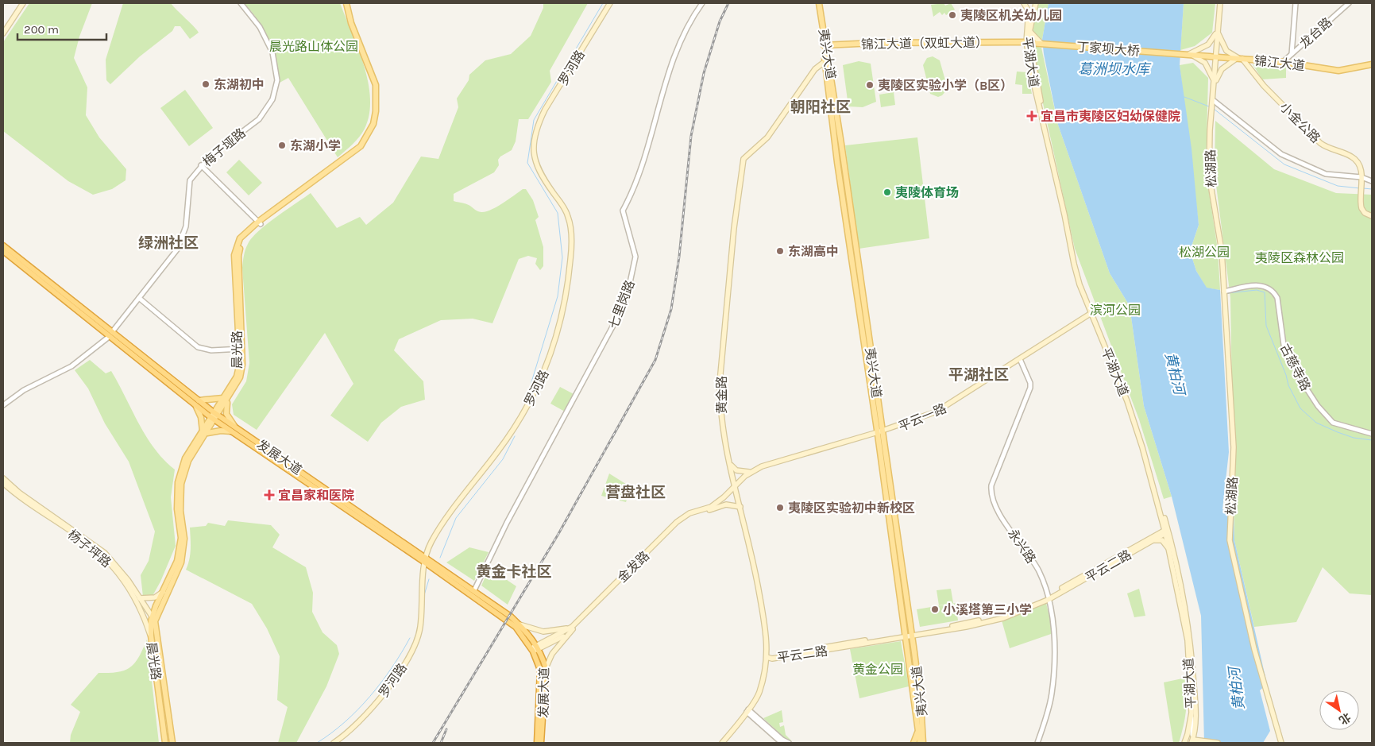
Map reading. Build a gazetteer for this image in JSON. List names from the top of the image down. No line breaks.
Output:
{"streets":{"highway":["发展大道"],"main road":["锦江大道（双虹大道）","丁家坝大桥","夷兴大道","平湖大道","锦江大道","罗河路","小金公路","松湖路","晨光路","黄金路","平云一路","杨子坪路","平云二路","金发路"],"street":["龙台路","梅子垭路","七里岗路","古慈寺路","永兴路"]},"crossings":[["龙台路","锦江大道"],["锦江大道（双虹大道）","丁家坝大桥"],["锦江大道（双虹大道）","夷兴大道"],["锦江大道（双虹大道）","平湖大道"],["丁家坝大桥","平湖大道"],["丁家坝大桥","锦江大道"],["夷兴大道","黄金路"],["夷兴大道","平云一路"],["夷兴大道","平云二路"],["平湖大道","平云一路"],["平湖大道","平云二路"],["锦江大道","小金公路"],["罗河路","发展大道"],["梅子垭路","发展大道"],["松湖路","古慈寺路"],["七里岗路","发展大道"],["晨光路","发展大道"],["晨光路","杨子坪路"],["黄金路","平云一路"],["黄金路","平云二路"],["黄金路","金发路"],["平云一路","永兴路"],["平云一路","金发路"],["发展大道","金发路"],["永兴路","平云二路"]],"districts":["朝阳社区","绿洲社区","平湖社区","营盘社区","黄金卡社区"],"water":["葛洲坝水库","黄柏河"],"parks":["晨光路山体公园","松湖公园","夷陵区森林公园","滨河公园","黄金公园"],"places":{"other":["夷陵区机关幼儿园","东湖初中","夷陵区实验小学（B区）","东湖小学","夷陵体育场","东湖高中","夷陵区实验初中新校区","小溪塔第三小学"],"health":["宜昌市夷陵区妇幼保健院","宜昌家和医院"]},"scale_bar":"200 m","north":"bottom right"}
